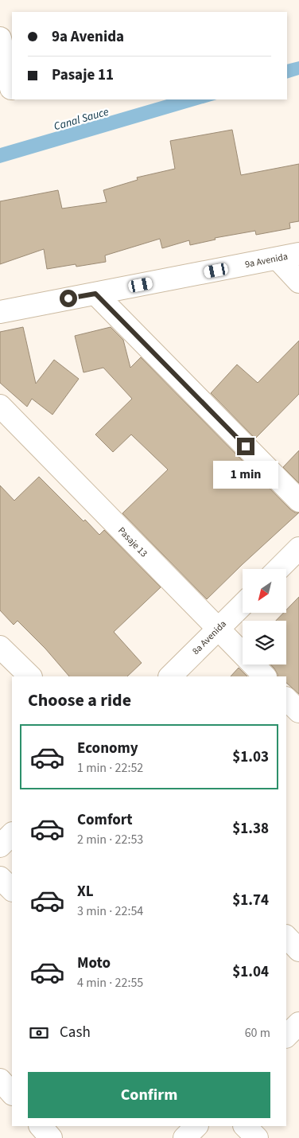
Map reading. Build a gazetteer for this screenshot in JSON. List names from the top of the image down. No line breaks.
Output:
{"streets":{"street":["9a Avenida","Pasaje 13","8a Avenida"]},"crossings":[["Pasaje 13","8a Avenida"]],"water":["Canal Sauce"],"north":"bottom left","page":{"banner":["9a Avenida","Pasaje 11"],"bubble":"1 min","heading":"Choose a ride","list":[{"name":"Economy","note":"1 min · 22:52","value":"$1.03"},{"name":"Comfort","note":"2 min · 22:53","value":"$1.38"},{"name":"XL","note":"3 min · 22:54","value":"$1.74"},{"name":"Moto","note":"4 min · 22:55","value":"$1.04"}],"pay":["Cash","60 m"],"buttons":"Confirm"}}
